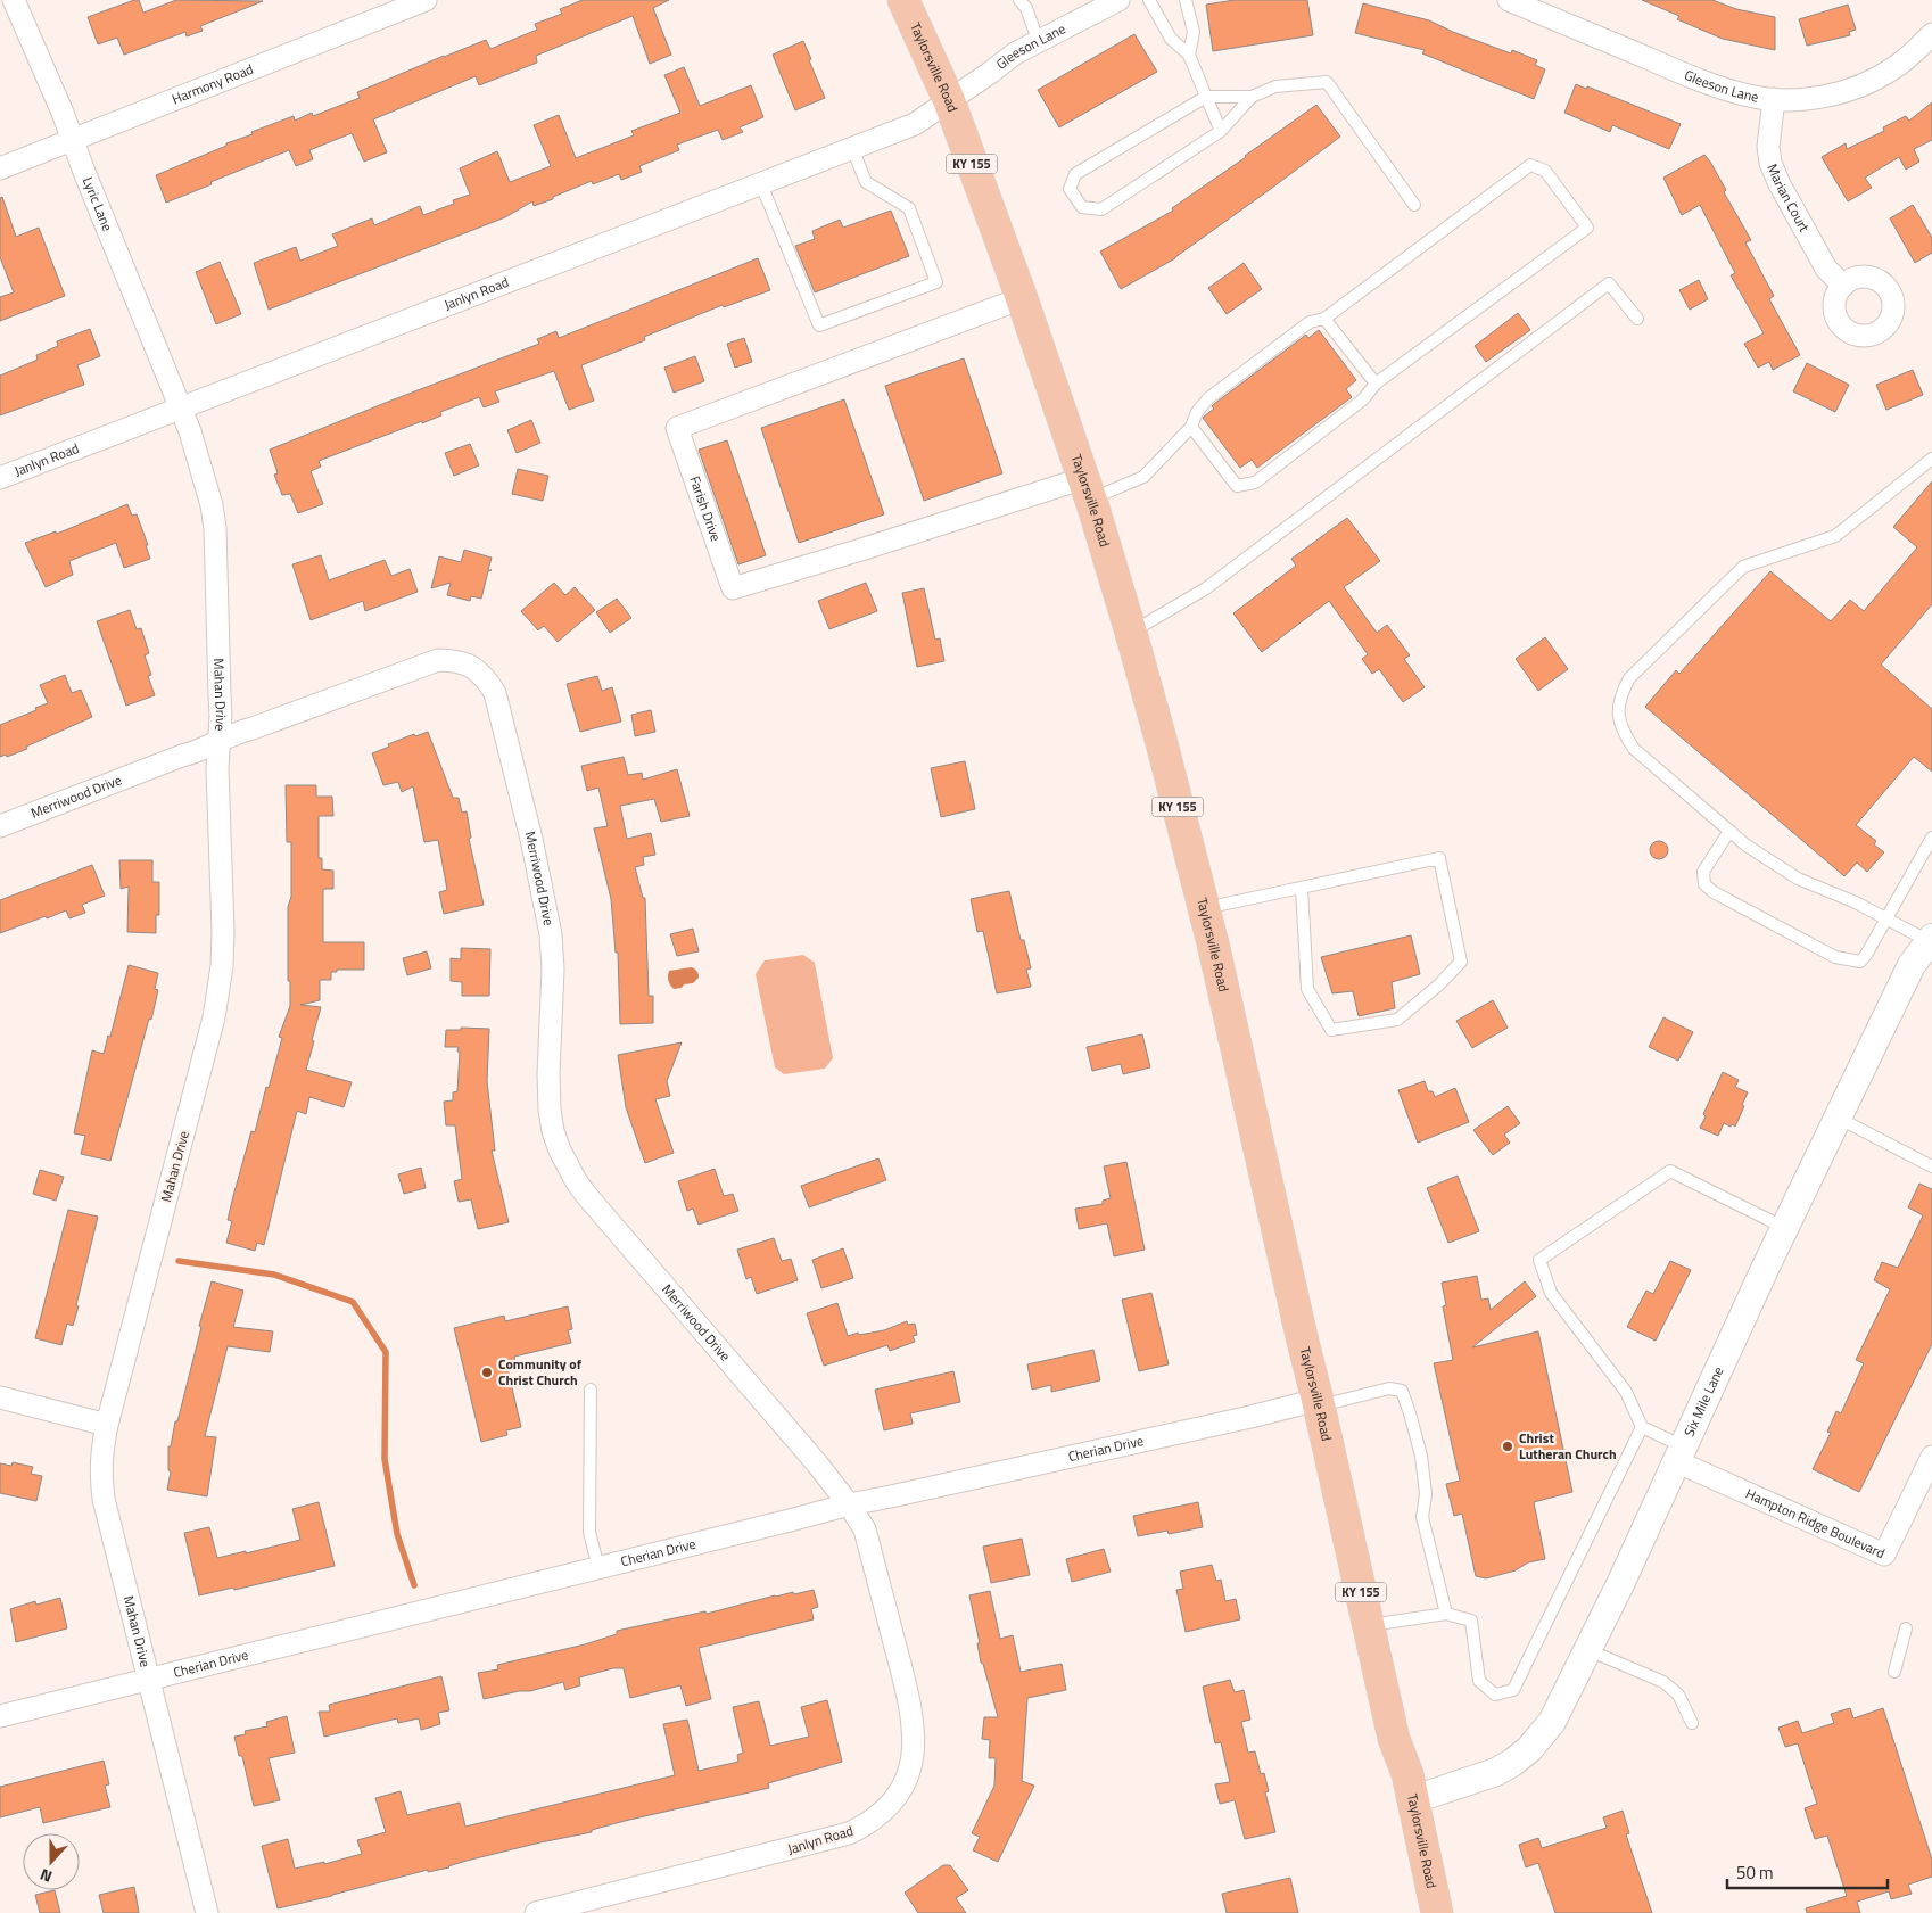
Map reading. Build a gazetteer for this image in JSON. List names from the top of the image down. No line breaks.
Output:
{"streets":{"main road":["Taylorsville Road","KY 155"],"street":["Gleeson Lane","Harmony Road","Marian Court","Lyric Lane","Janlyn Road","Farish Drive","Mahan Drive","Merriwood Drive","Six Mile Lane","Cherian Drive","Hampton Ridge Boulevard"]},"crossings":[["Gleeson Lane","Taylorsville Road"],["Gleeson Lane","Marian Court"],["Gleeson Lane","Janlyn Road"],["Taylorsville Road","Janlyn Road"],["Taylorsville Road","Farish Drive"],["Taylorsville Road","Six Mile Lane"],["Taylorsville Road","Cherian Drive"],["Harmony Road","Lyric Lane"],["Lyric Lane","Janlyn Road"],["Lyric Lane","Mahan Drive"],["Janlyn Road","Mahan Drive"],["Janlyn Road","Merriwood Drive"],["Janlyn Road","Cherian Drive"],["Mahan Drive","Merriwood Drive"],["Mahan Drive","Cherian Drive"],["Merriwood Drive","Cherian Drive"],["Six Mile Lane","Hampton Ridge Boulevard"]],"places":["Community of Christ Church","Christ Lutheran Church"],"scale_bar":"50 m","north":"bottom"}
